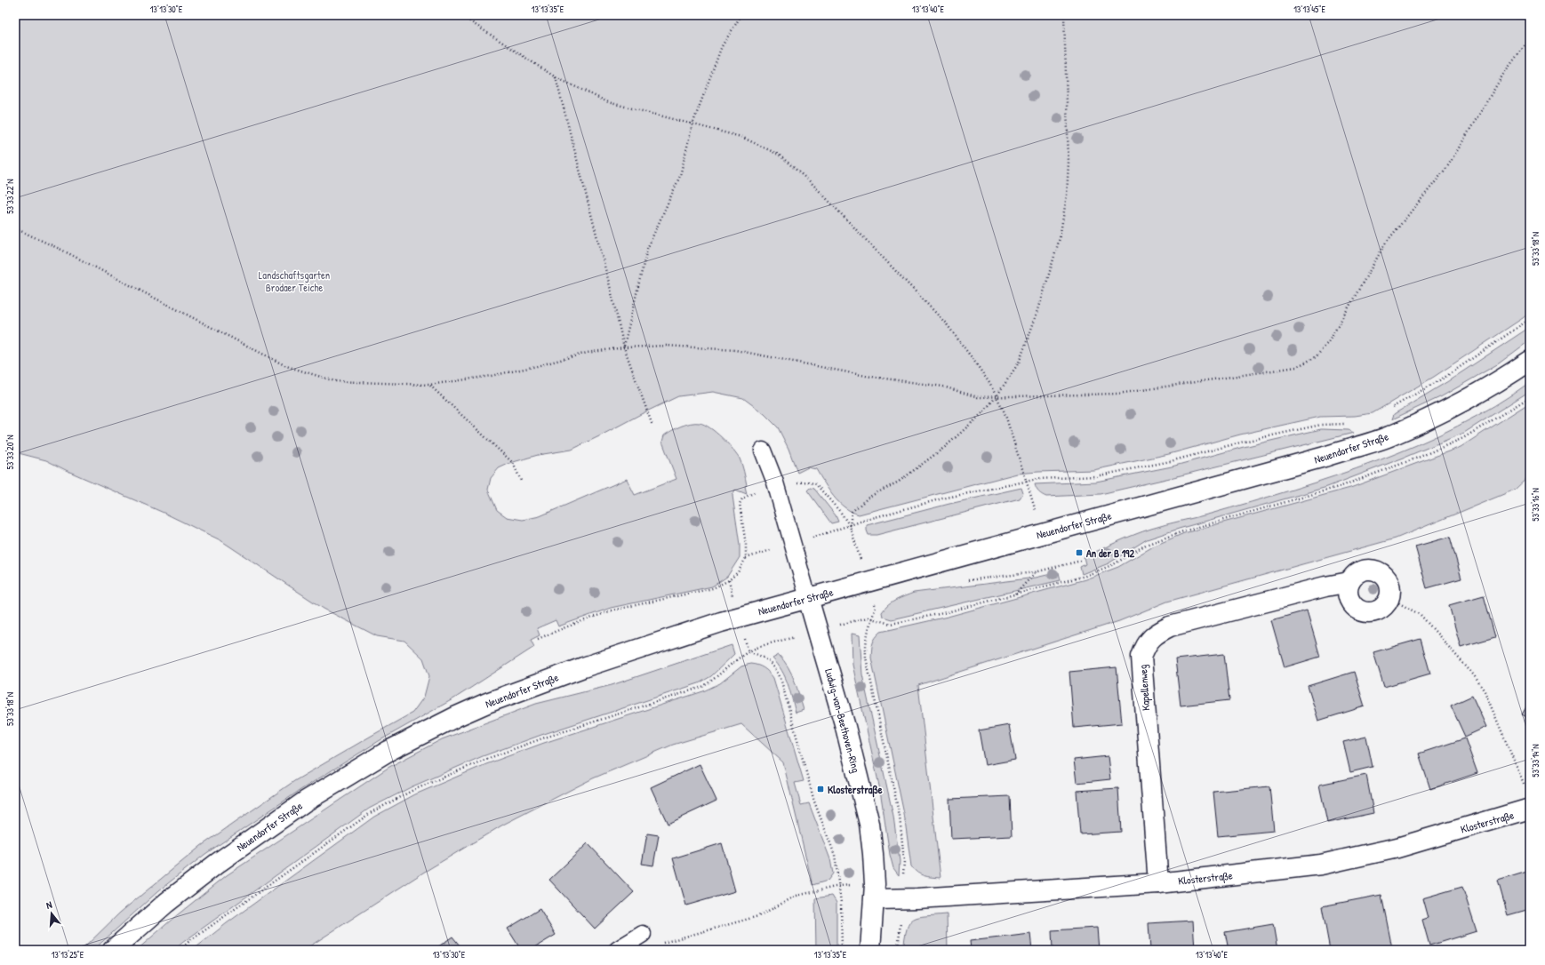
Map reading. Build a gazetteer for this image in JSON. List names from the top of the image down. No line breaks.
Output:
{"streets":{"street":["Neuendorfer Straße","Kapellenweg","Ludwig-van-Beethoven-Ring","Klosterstraße"]},"crossings":[["Neuendorfer Straße","Ludwig-van-Beethoven-Ring"],["Kapellenweg","Klosterstraße"],["Ludwig-van-Beethoven-Ring","Klosterstraße"]],"parks":["Landschaftsgarten Brodaer Teiche"],"places":{"transit":["An der B 192","Klosterstraße"]},"north":"top","coordinates":["13°13'30\"E","13°13'35\"E","13°13'40\"E","13°13'45\"E","53°33'22\"N","53°33'18\"N","53°33'20\"N","53°33'16\"N","53°33'14\"N","13°13'25\"E"]}
